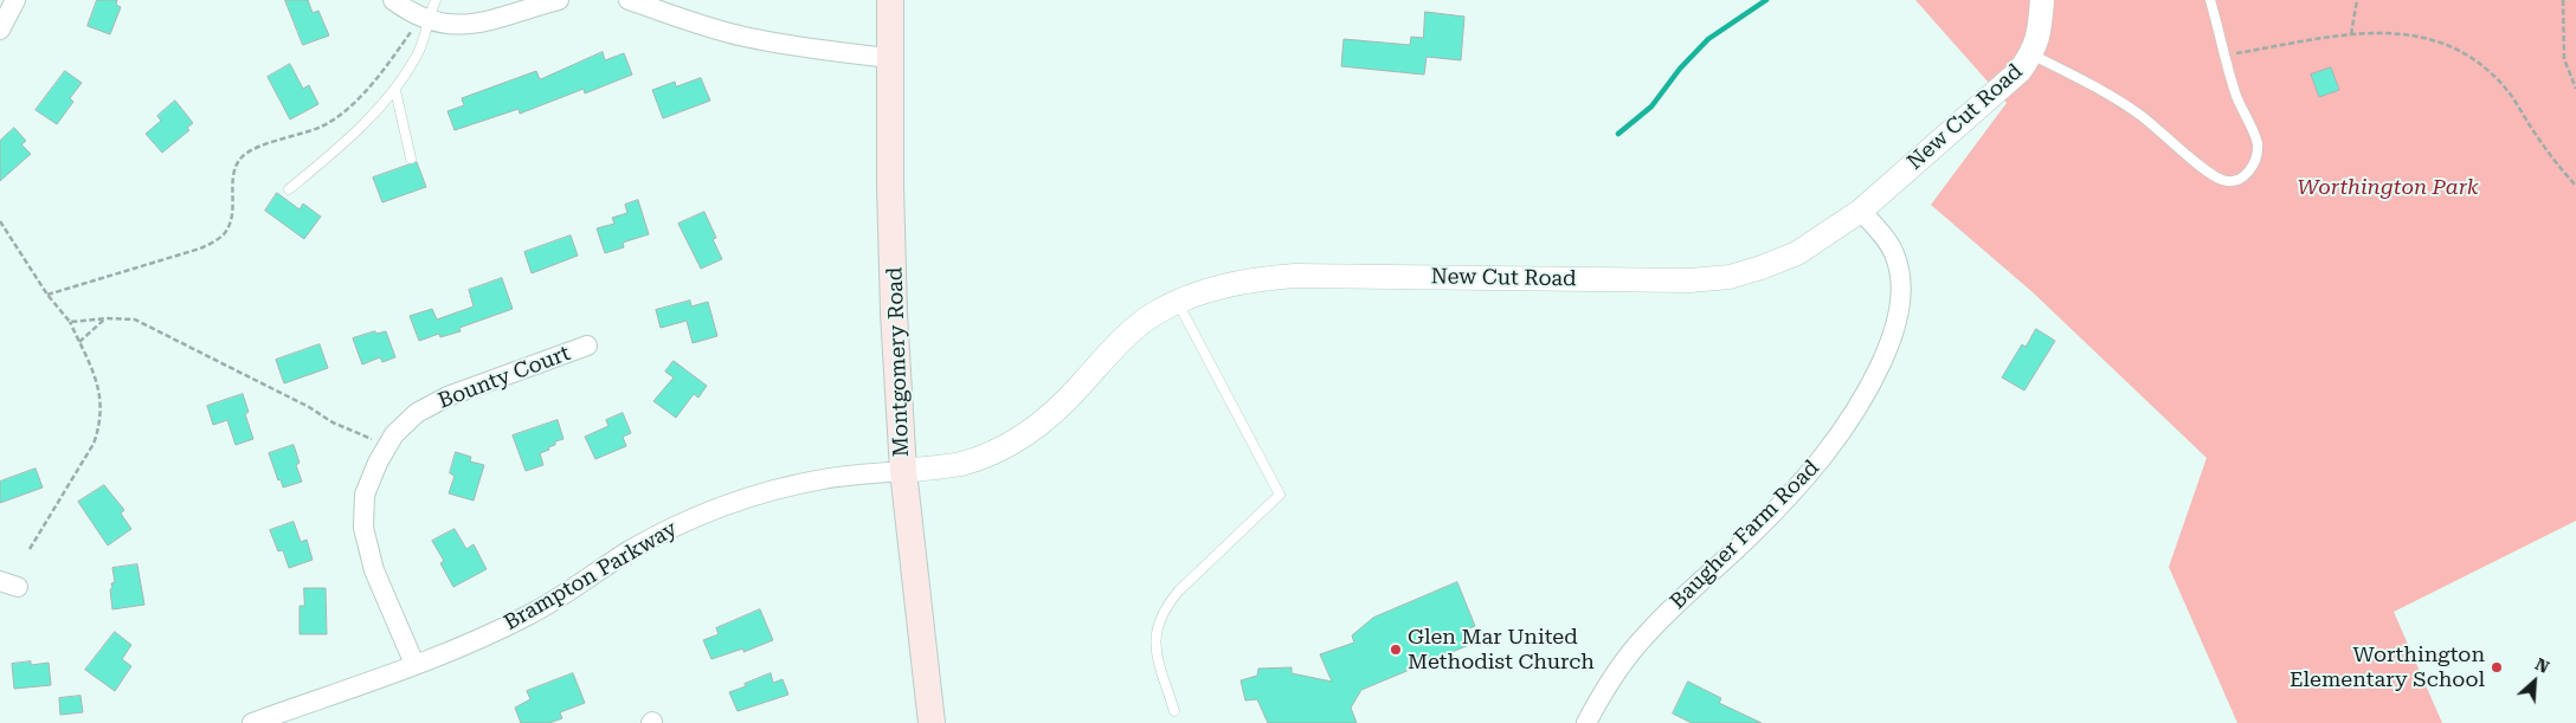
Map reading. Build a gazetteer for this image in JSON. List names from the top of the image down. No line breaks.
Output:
{"streets":{"main road":["Montgomery Road"],"street":["New Cut Road","Bounty Court","Baugher Farm Road","Brampton Parkway"]},"crossings":[["New Cut Road","Montgomery Road"],["New Cut Road","Baugher Farm Road"],["New Cut Road","Brampton Parkway"],["Montgomery Road","Brampton Parkway"],["Bounty Court","Brampton Parkway"]],"parks":["Worthington Park"],"places":["Glen Mar United Methodist Church","Worthington Elementary School"],"north":"top right"}
